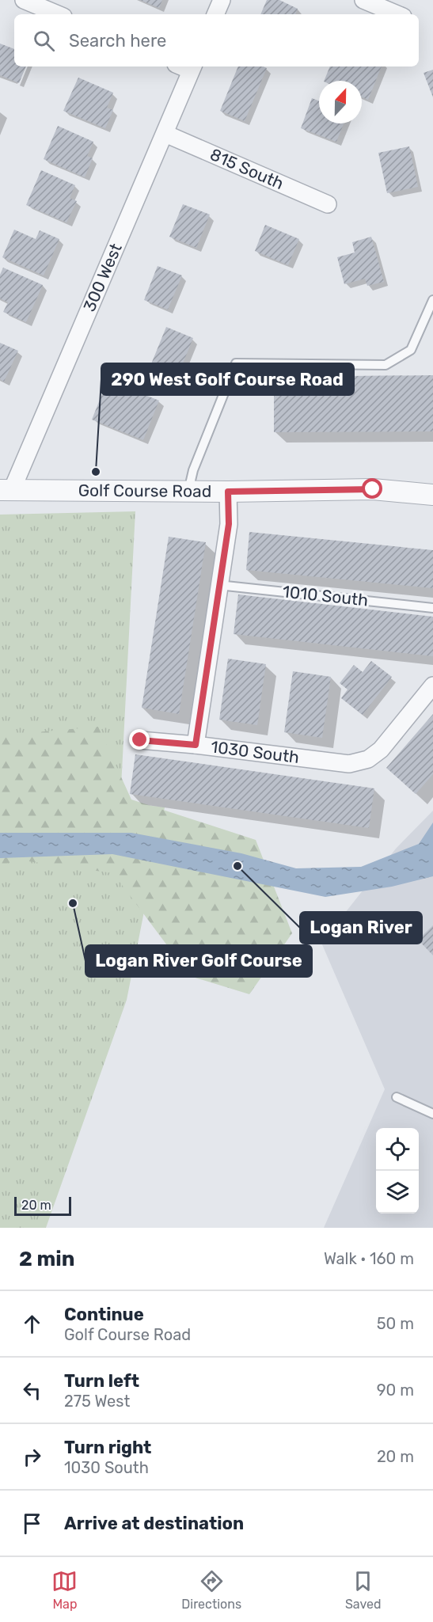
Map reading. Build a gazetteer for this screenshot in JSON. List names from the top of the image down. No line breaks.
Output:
{"streets":{"street":["815 South","300 West","Golf Course Road","1030 South"],"lane":["1010 South"]},"crossings":[["815 South","300 West"],["300 West","Golf Course Road"]],"places":["290 West Golf Course Road","Logan River","Logan River Golf Course"],"scale_bar":"20 m","north":"top","page":{"search":"Search here","scale":"20 m","heading":["2 min","Walk · 160 m"],"list":[["Continue","Golf Course Road","50 m"],["Turn left","275 West","90 m"],["Turn right","1030 South","20 m"],"Arrive at destination"],"nav":["Map","Directions","Saved"]}}
